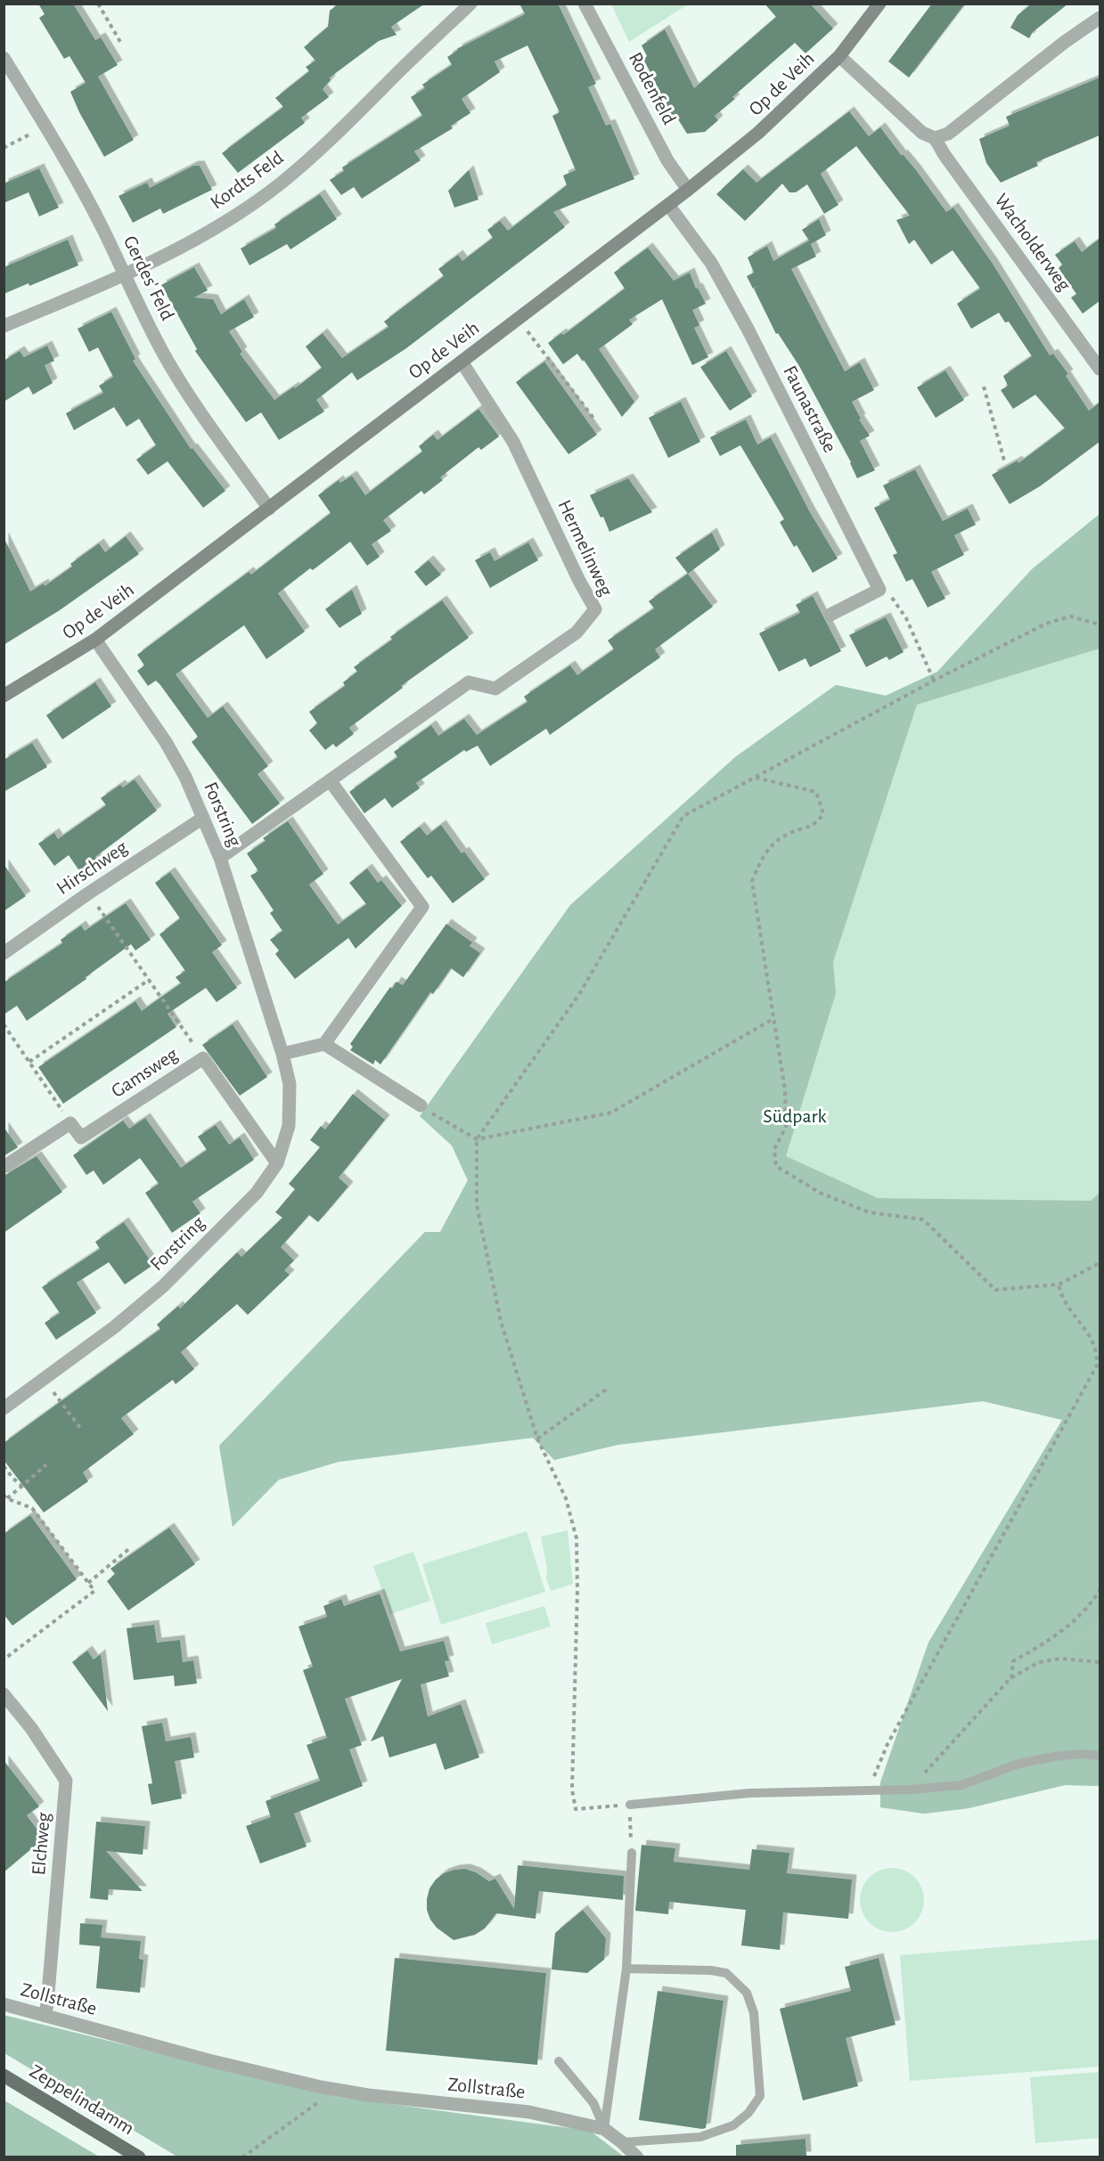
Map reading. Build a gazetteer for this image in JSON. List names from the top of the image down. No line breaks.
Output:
{"streets":{"main road":["Zeppelindamm"],"street":["Op de Veih","Rodenfeld","Kordts Feld","Wacholderweg","Gerdes' Feld","Faunastraße","Hermelinweg","Forstring","Hirschweg","Gamsweg","Elchweg","Zollstraße"]},"crossings":[["Op de Veih","Rodenfeld"],["Op de Veih","Wacholderweg"],["Op de Veih","Gerdes' Feld"],["Op de Veih","Faunastraße"],["Op de Veih","Hermelinweg"],["Op de Veih","Forstring"],["Kordts Feld","Gerdes' Feld"],["Hermelinweg","Forstring"],["Forstring","Hirschweg"],["Forstring","Gamsweg"],["Elchweg","Zollstraße"]],"parks":["Südpark"]}
